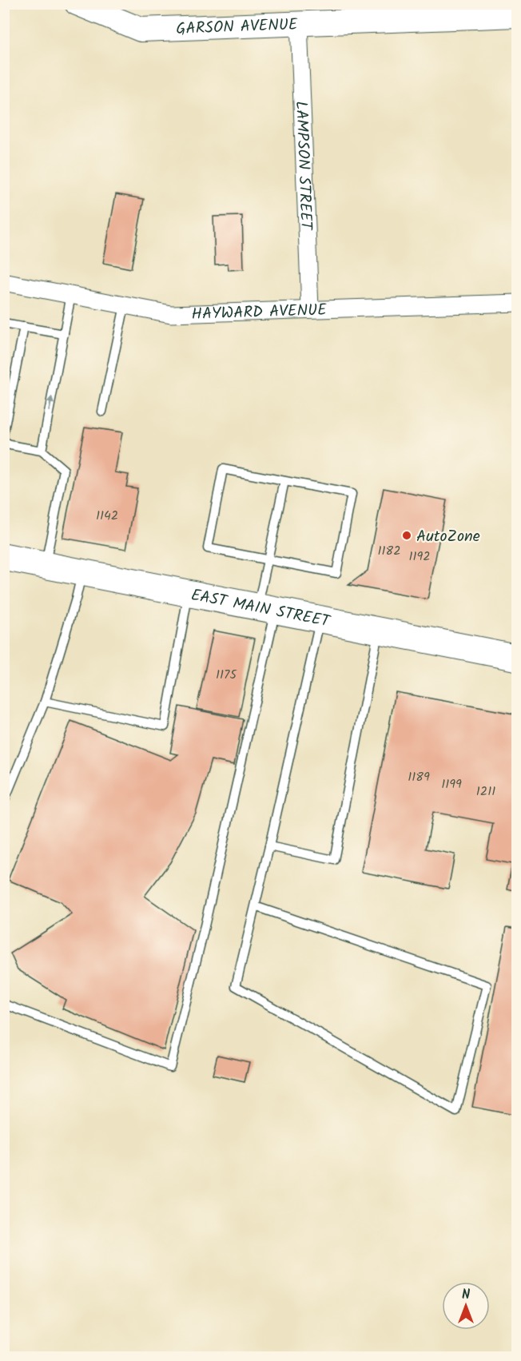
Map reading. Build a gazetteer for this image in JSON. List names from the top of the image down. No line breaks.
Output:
{"streets":{"main road":["EAST MAIN STREET"],"street":["GARSON AVENUE","LAMPSON STREET","HAYWARD AVENUE"]},"crossings":[["GARSON AVENUE","LAMPSON STREET"],["LAMPSON STREET","HAYWARD AVENUE"]],"places":["AutoZone"],"house_numbers":["1142","1182","1192","1175","1189","1199","1211"],"north":"top"}
